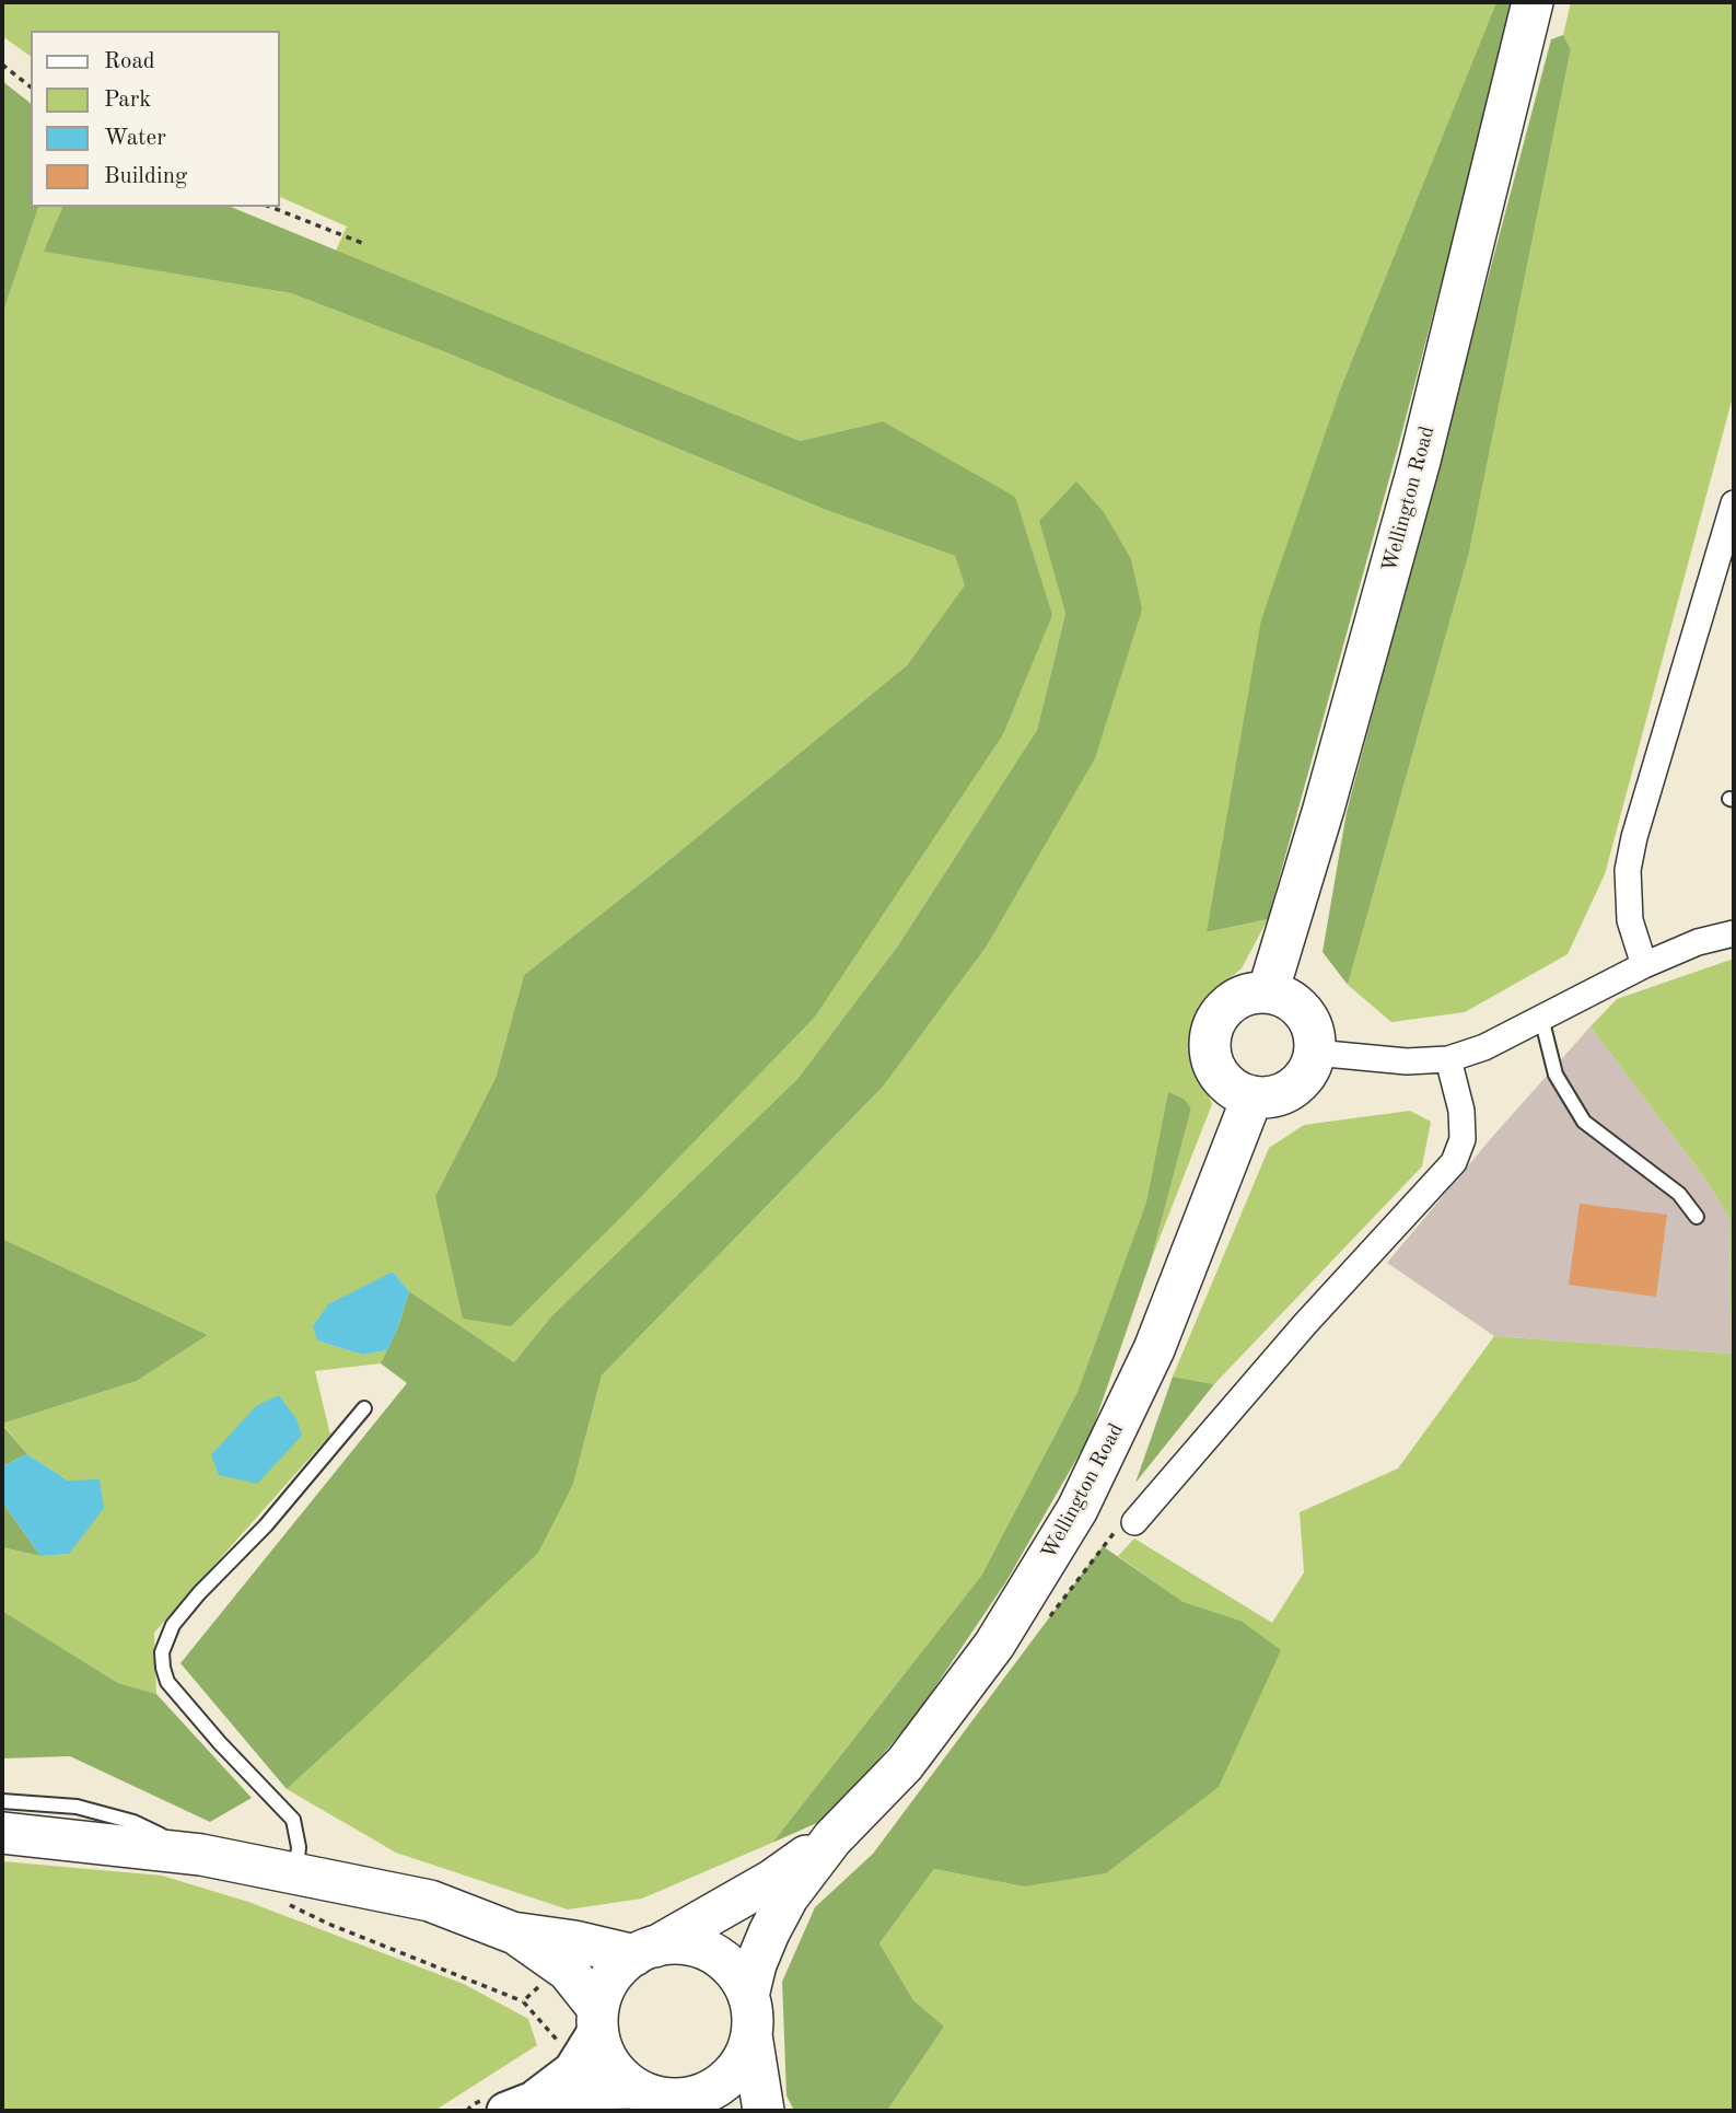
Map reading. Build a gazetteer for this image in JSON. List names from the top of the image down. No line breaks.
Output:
{"streets":{"main road":["Wellington Road"]},"legend":["Road","Park","Water","Building"]}
